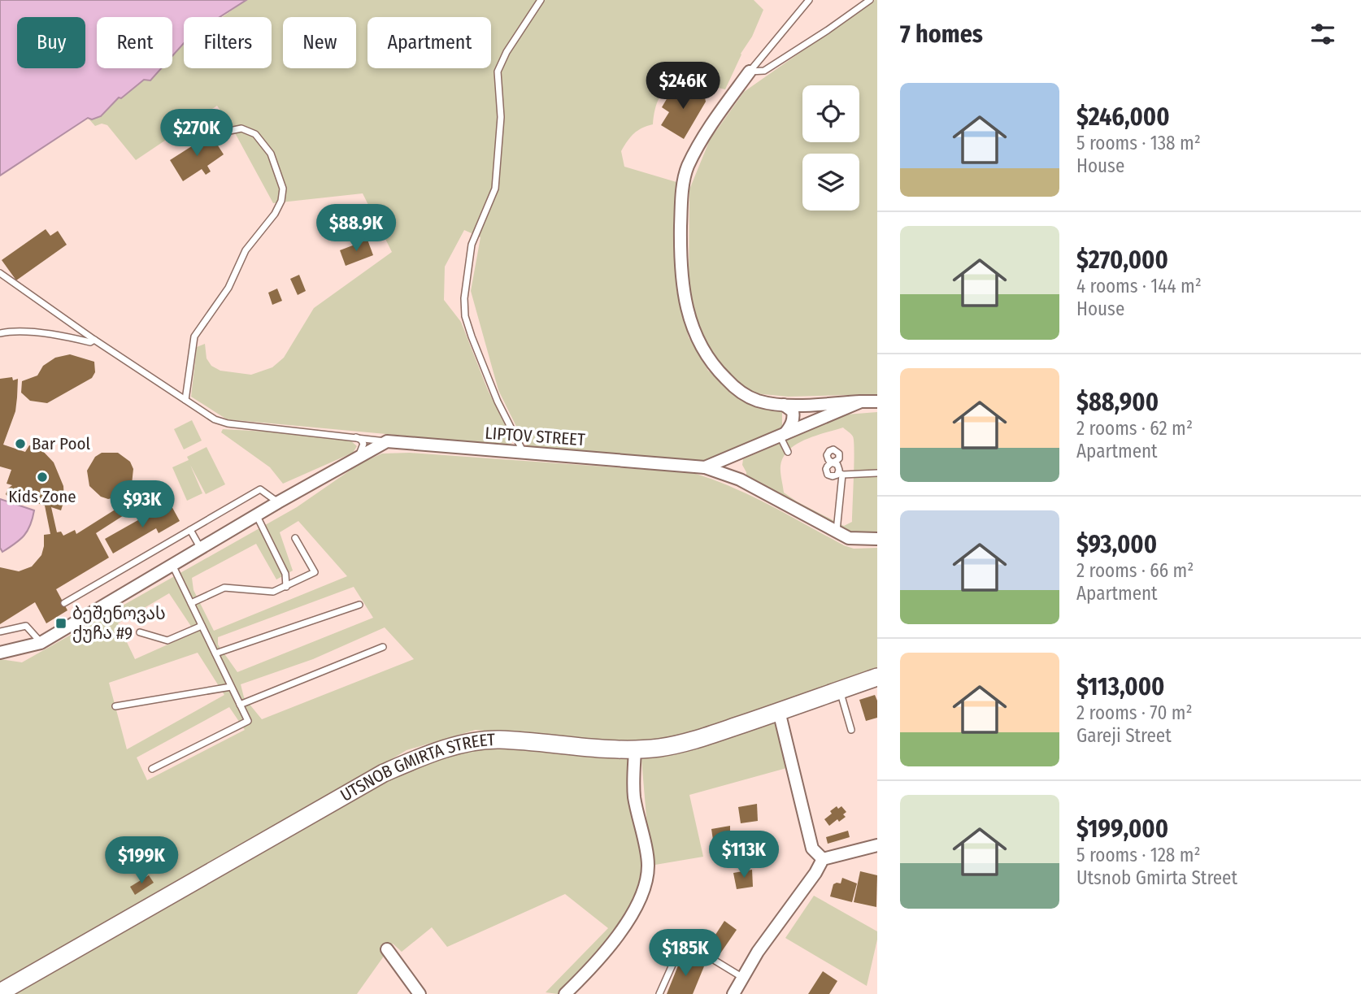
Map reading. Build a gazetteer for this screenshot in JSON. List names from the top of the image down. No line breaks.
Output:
{"streets":{"main road":["UTSNOB GMIRTA STREET"],"street":["LIPTOV STREET"]},"places":{"other":["Bar Pool","Kids Zone"],"transit":["ბეშენოვას ქუჩა #9"]},"page":{"heading":"7 homes","chip":["Buy","Rent","Filters","New","Apartment"],"price":["$246K","$270K","$88.9K","$93K","$113K","$199K","$185K"],"list":[{"name":"$246,000","note":"5 rooms · 138 m² · House"},{"name":"$270,000","note":"4 rooms · 144 m² · House"},{"name":"$88,900","note":"2 rooms · 62 m² · Apartment"},{"name":"$93,000","note":"2 rooms · 66 m² · Apartment"},{"name":"$113,000","note":"2 rooms · 70 m² · Gareji Street"},{"name":"$199,000","note":"5 rooms · 128 m² · Utsnob Gmirta Street"}]}}
